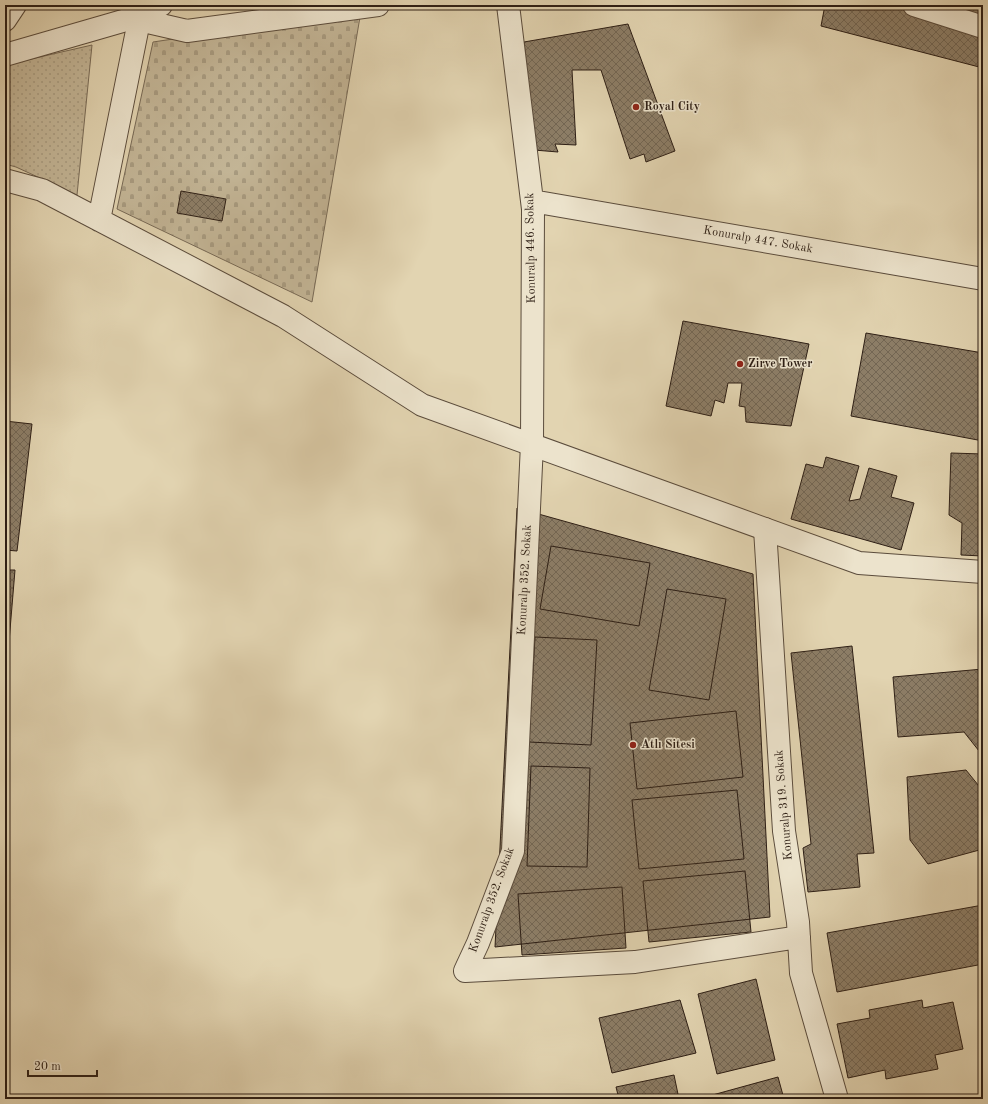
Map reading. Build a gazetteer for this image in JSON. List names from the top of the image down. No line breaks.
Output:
{"streets":{"street":["Konuralp 447. Sokak","Konuralp 446. Sokak","Konuralp 352. Sokak","Konuralp 319. Sokak"]},"crossings":[["Konuralp 447. Sokak","Konuralp 446. Sokak"],["Konuralp 446. Sokak","Konuralp 352. Sokak"],["Konuralp 352. Sokak","Konuralp 319. Sokak"]],"places":["Royal City","Zirve Tower","Atlı Sitesi"],"scale_bar":"20 m"}
